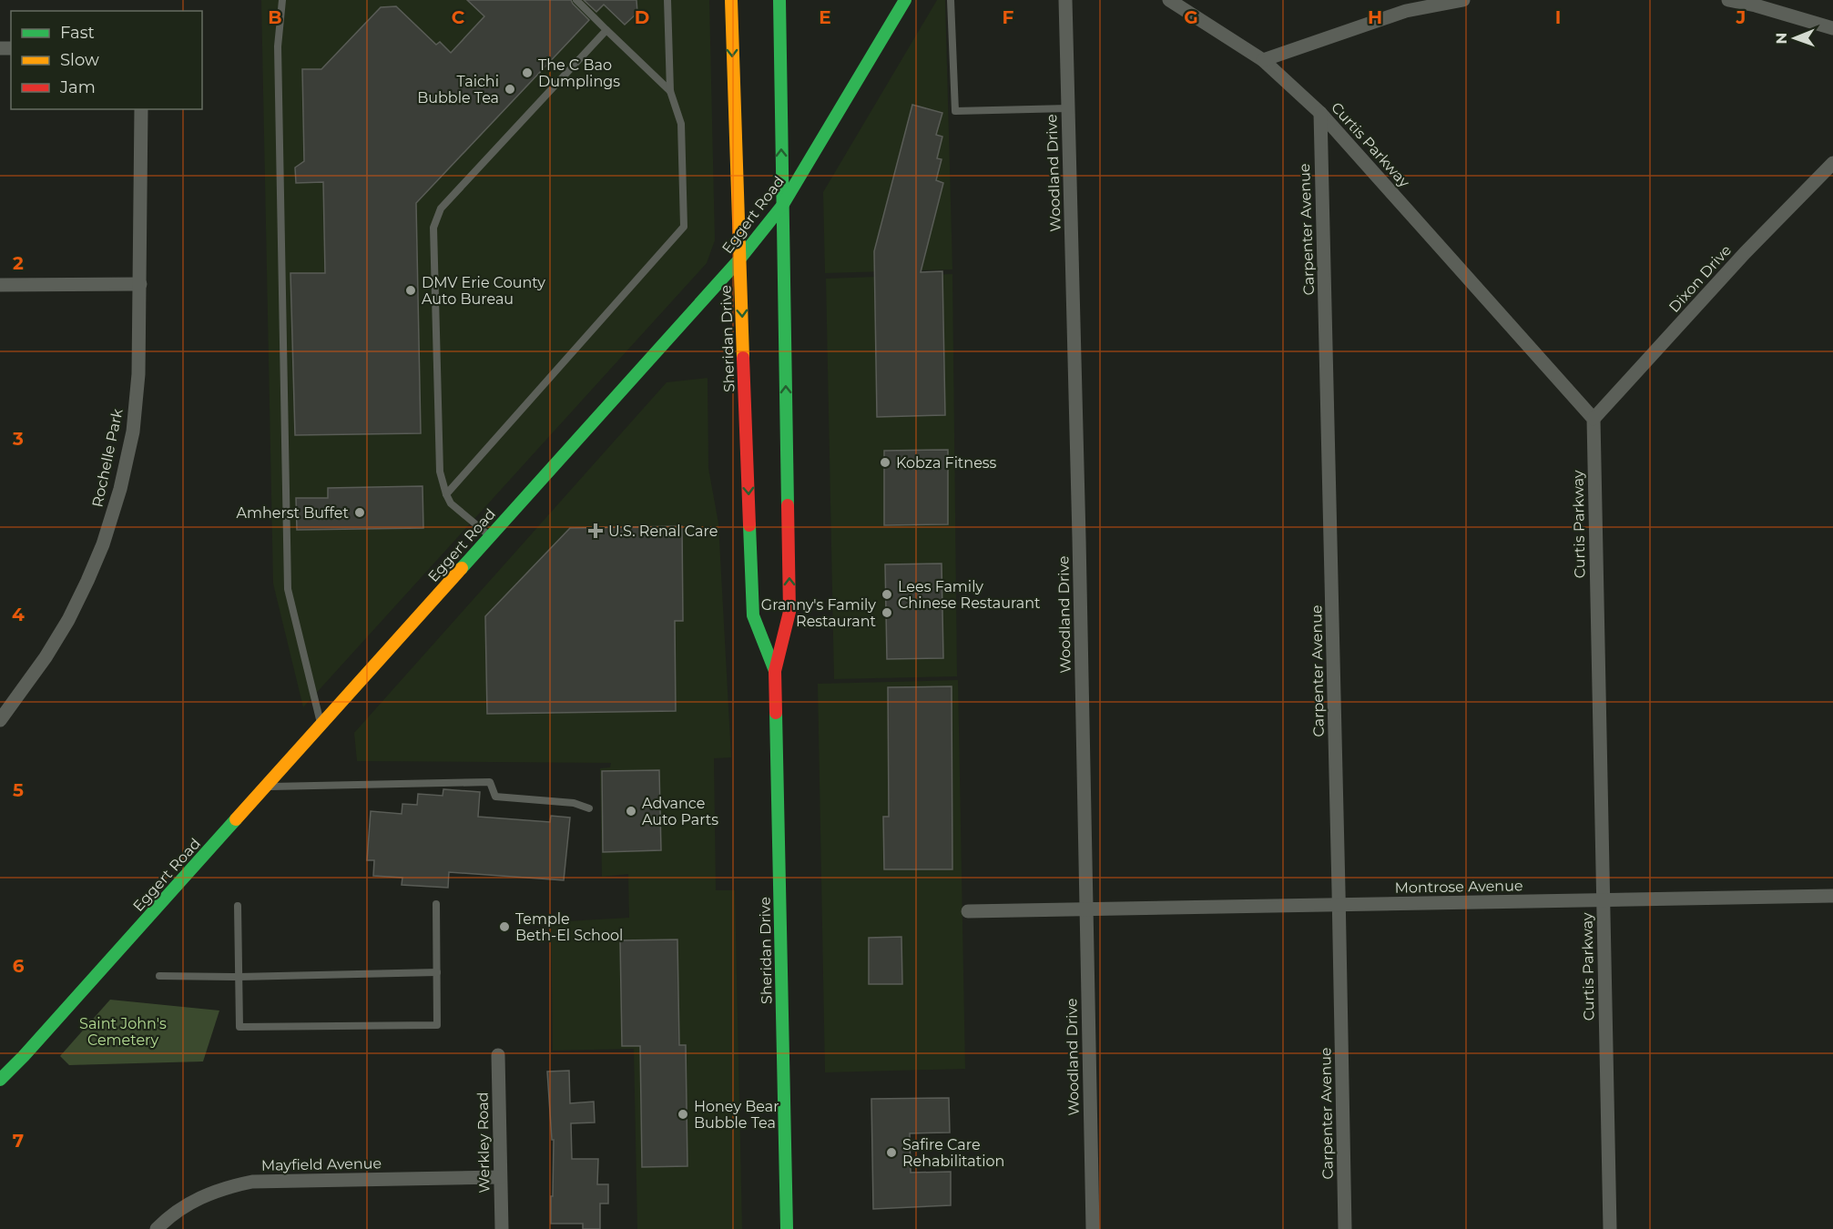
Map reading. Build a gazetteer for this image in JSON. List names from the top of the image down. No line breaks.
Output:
{"streets":{"main road":["Eggert Road","Sheridan Drive"],"street":["Curtis Parkway","Woodland Drive","Carpenter Avenue","Dixon Drive","Rochelle Park","Montrose Avenue","Werkley Road","Mayfield Avenue"]},"crossings":[["Curtis Parkway","Carpenter Avenue"],["Curtis Parkway","Dixon Drive"],["Curtis Parkway","Montrose Avenue"],["Woodland Drive","Montrose Avenue"],["Eggert Road","Sheridan Drive"],["Carpenter Avenue","Montrose Avenue"],["Werkley Road","Mayfield Avenue"]],"parks":["Saint John's Cemetery"],"places":{"other":["The C Bao Dumplings","Taichi Bubble Tea","DMV Erie County Auto Bureau","Kobza Fitness","Amherst Buffet","Lees Family Chinese Restaurant","Granny's Family Restaurant","Advance Auto Parts","Temple Beth-El School","Honey Bear Bubble Tea","Safire Care Rehabilitation"],"health":["U.S. Renal Care"]},"legend":["Fast","Slow","Jam"],"north":"left","grid":{"columns":["B","C","D","E","F","G","H","I","J"],"rows":["2","3","4","5","6","7"]}}
